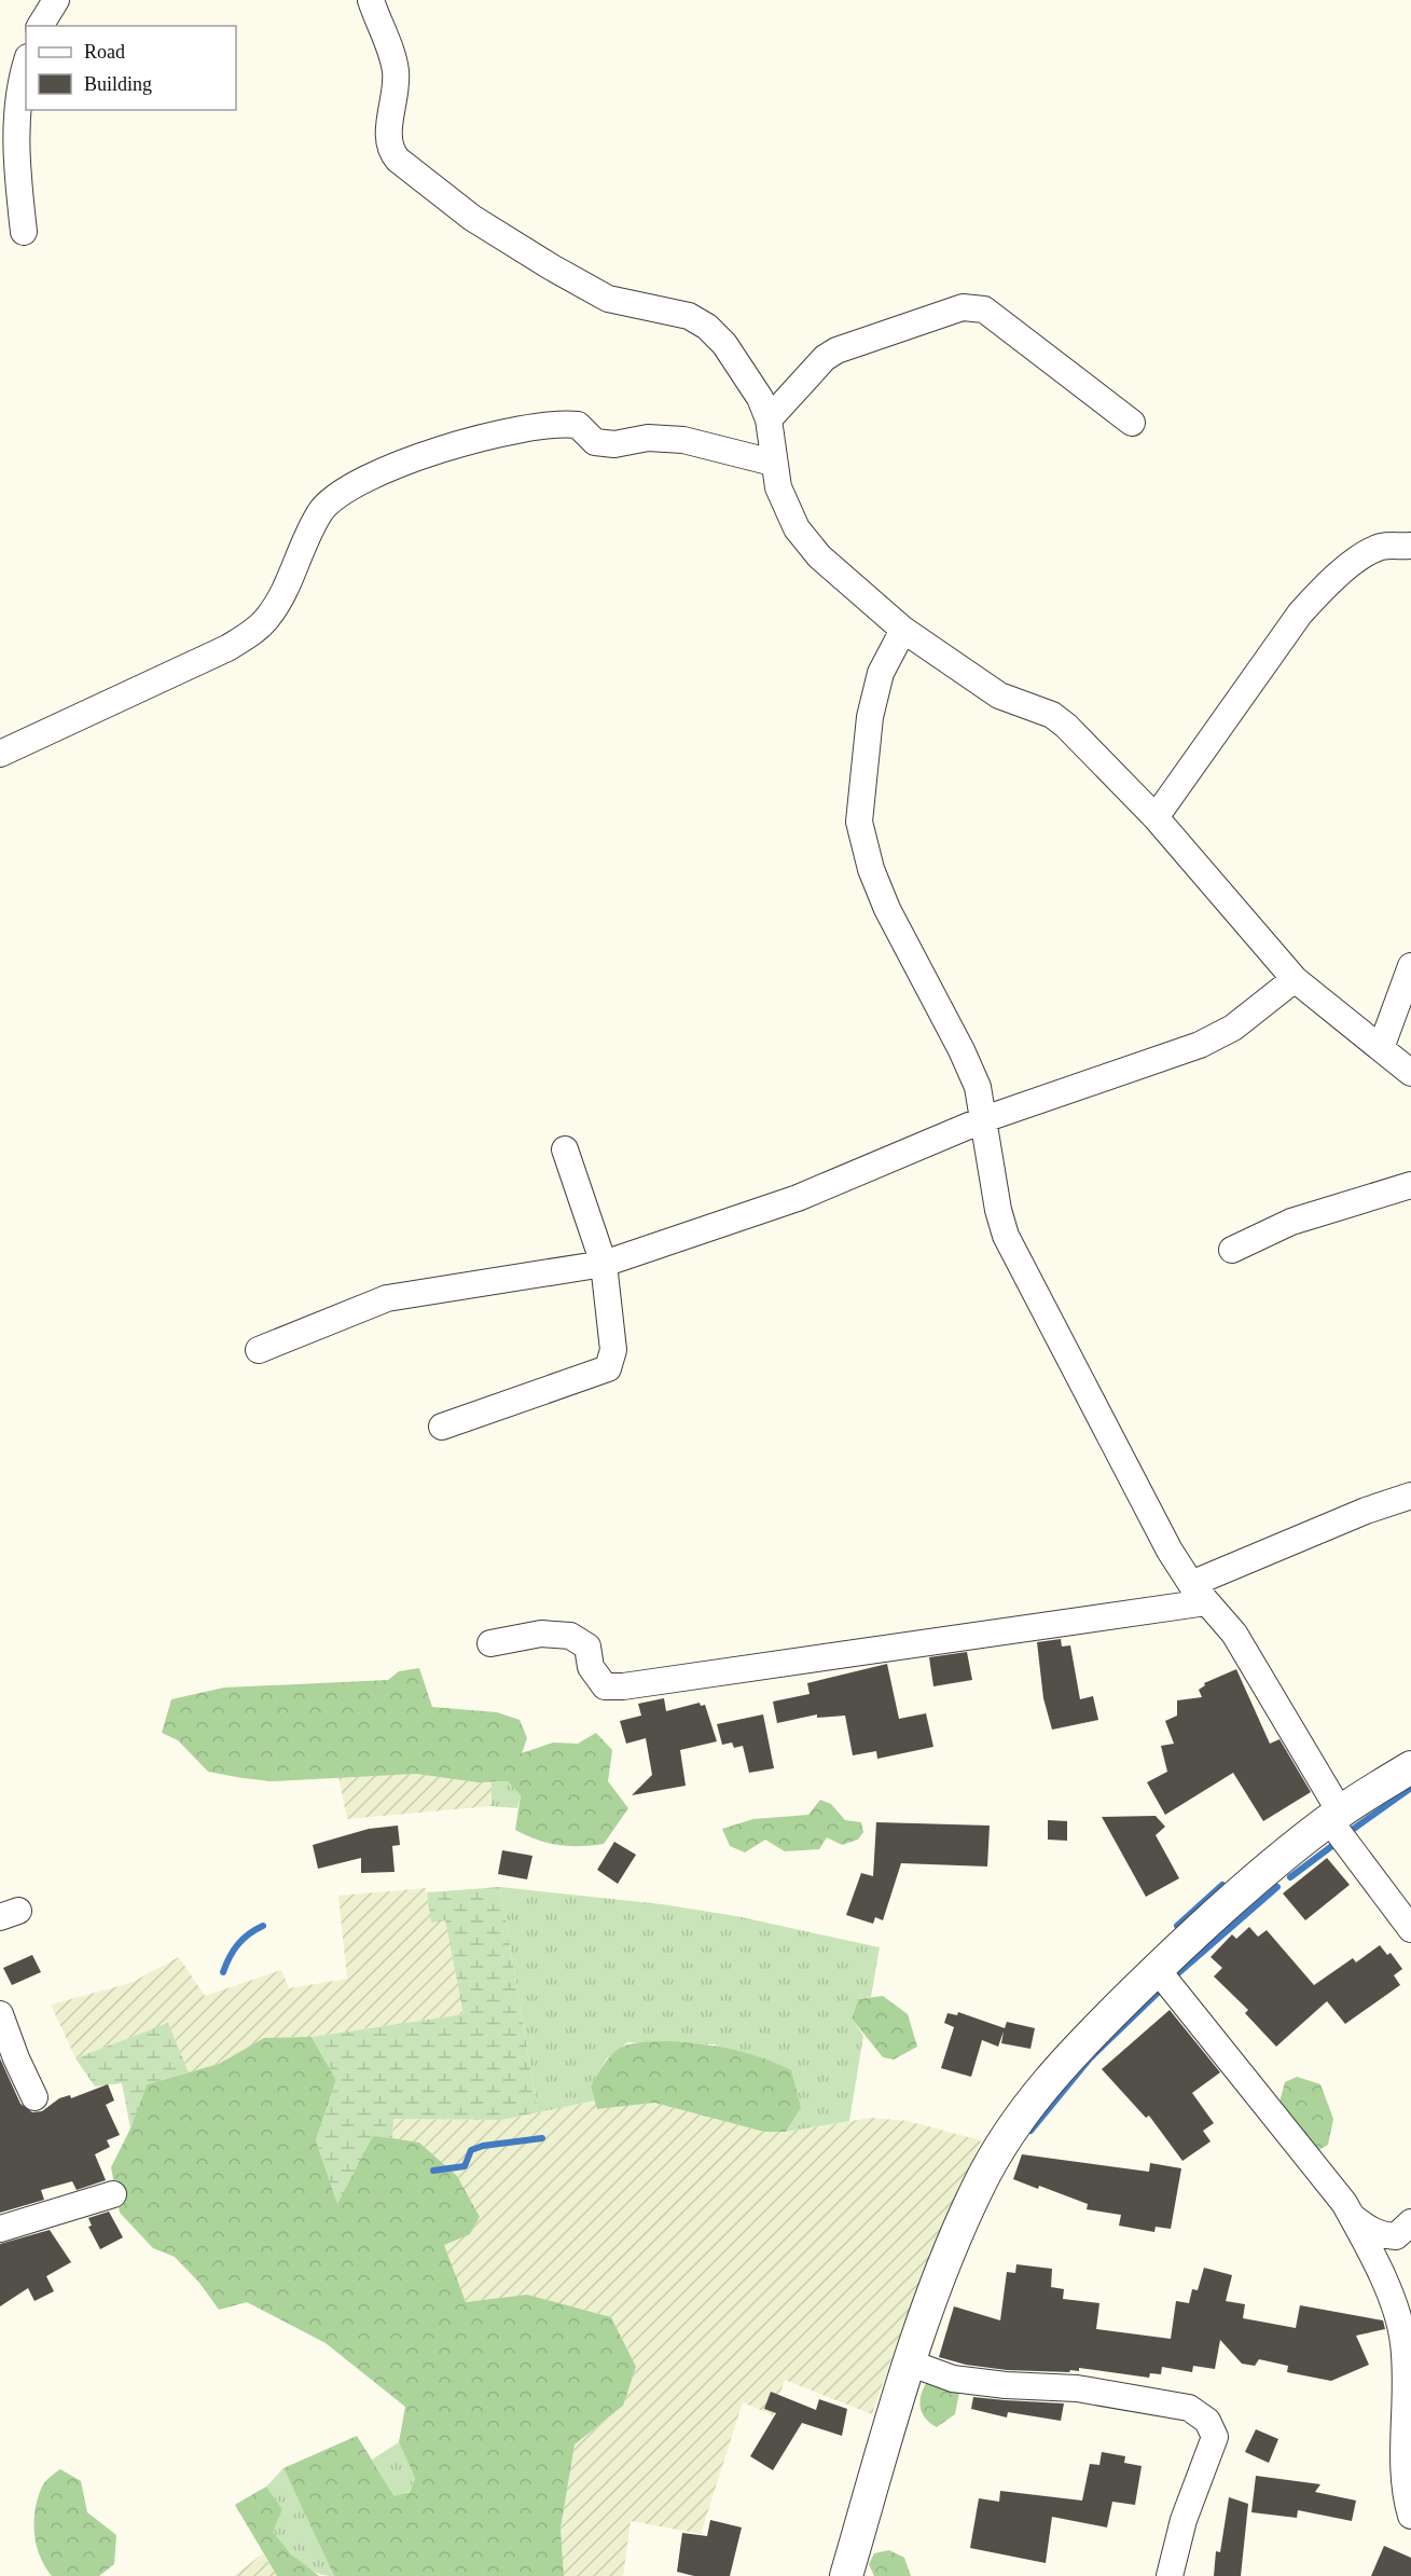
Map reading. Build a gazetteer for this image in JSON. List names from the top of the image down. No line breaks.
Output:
{"legend":["Road","Building"]}
